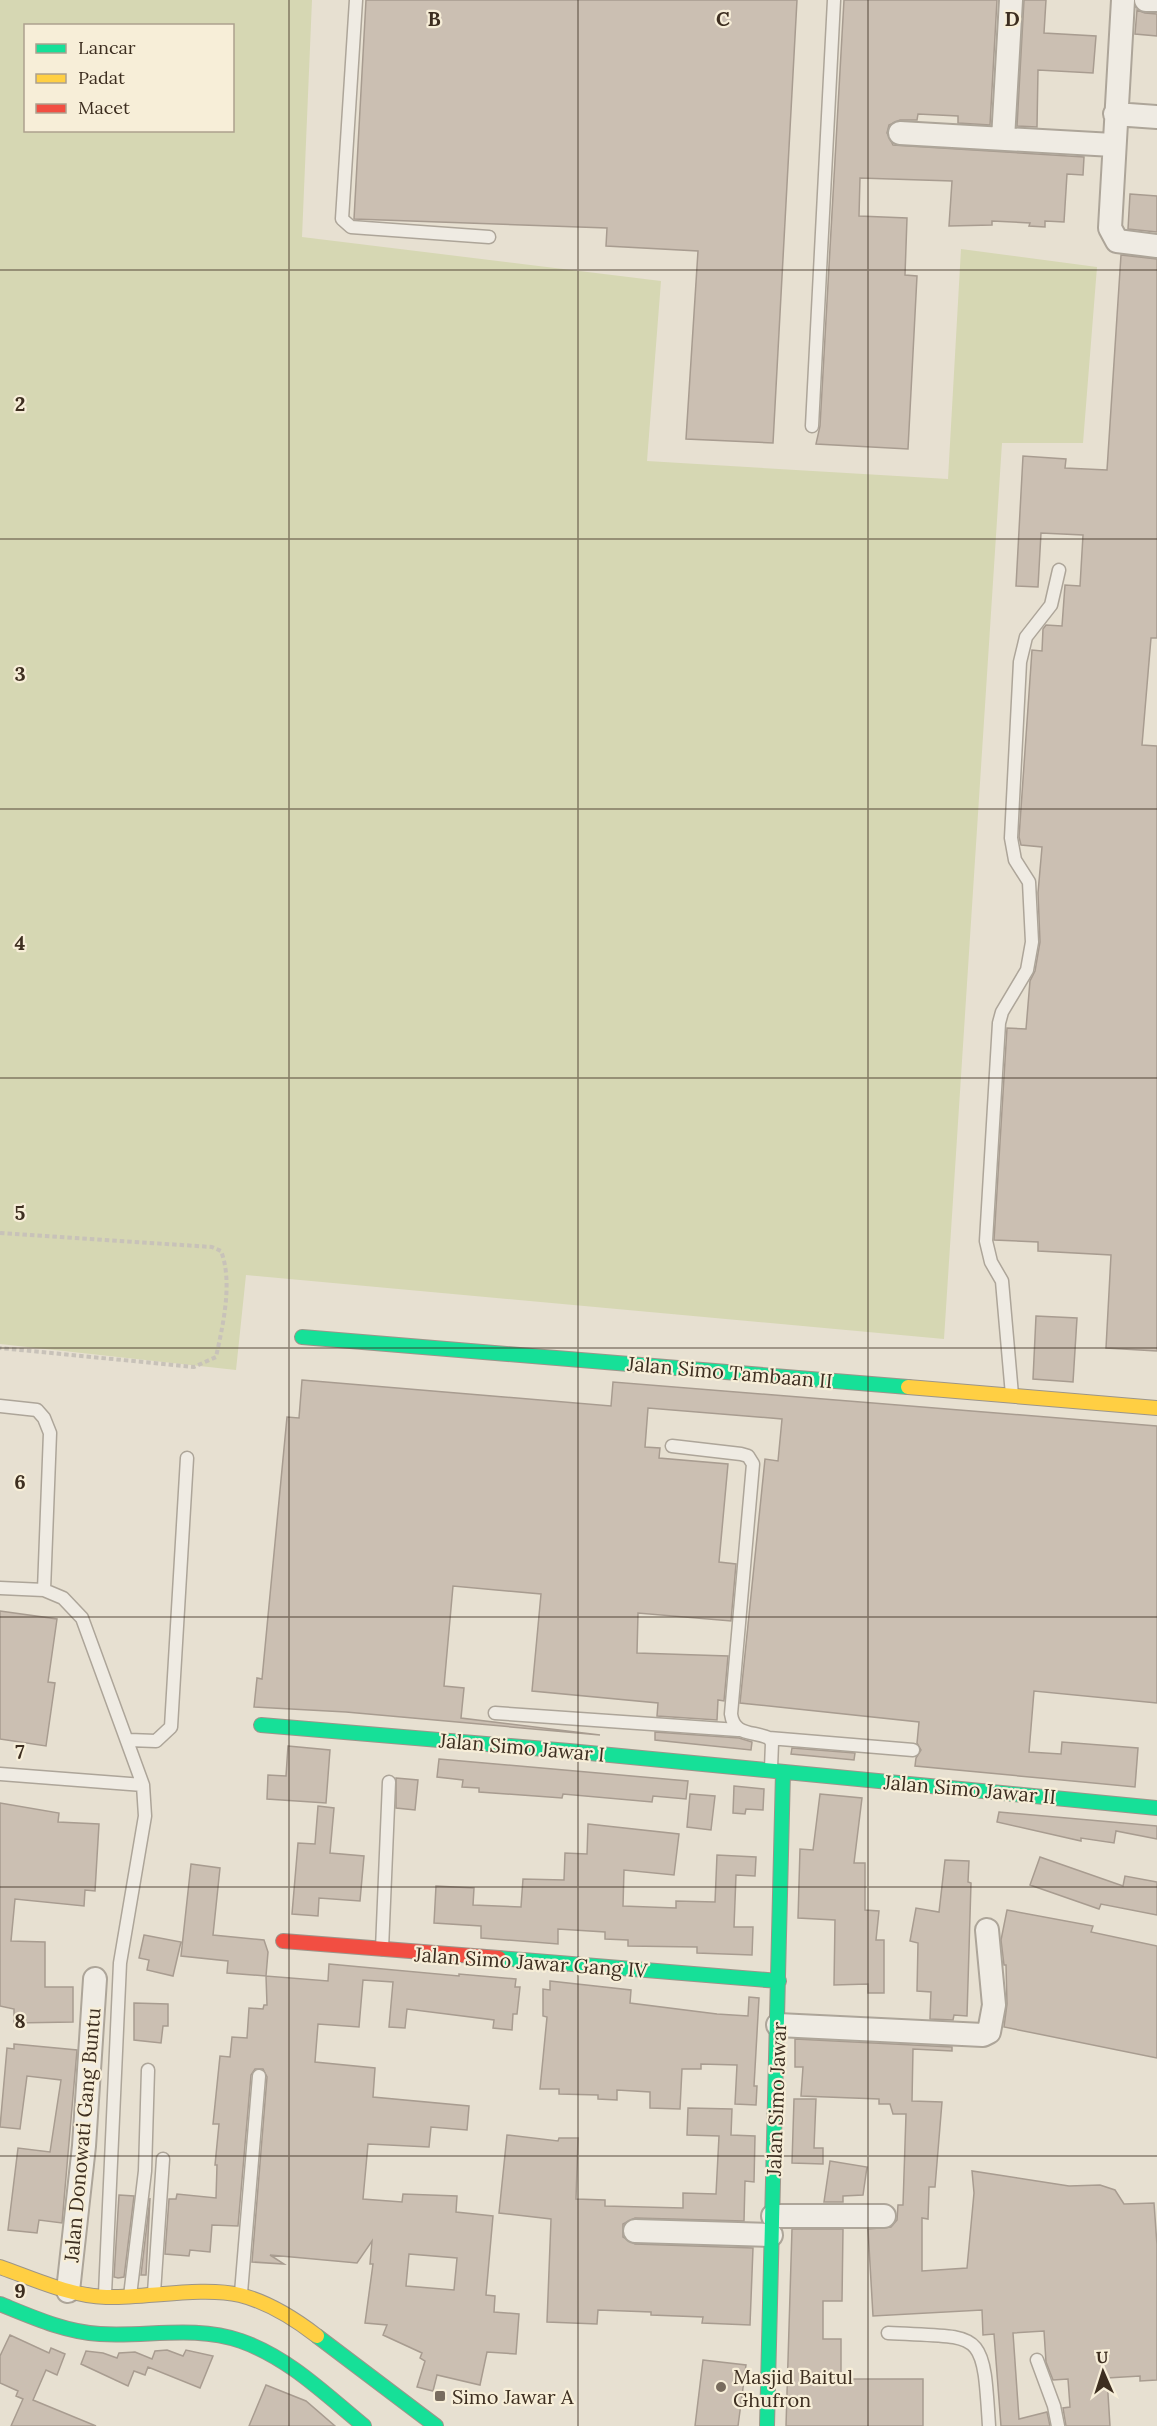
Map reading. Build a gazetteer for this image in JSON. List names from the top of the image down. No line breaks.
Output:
{"streets":{"street":["Jalan Simo Tambaan II","Jalan Simo Jawar I","Jalan Simo Jawar II","Jalan Simo Jawar Gang IV","Jalan Simo Jawar","Jalan Donowati Gang Buntu"]},"crossings":[["Jalan Simo Jawar I","Jalan Simo Jawar II"],["Jalan Simo Jawar I","Jalan Simo Jawar"],["Jalan Simo Jawar II","Jalan Simo Jawar"],["Jalan Simo Jawar Gang IV","Jalan Simo Jawar"]],"places":{"other":["Masjid Baitul Ghufron"],"transit":["Simo Jawar A"]},"legend":["Lancar","Padat","Macet"],"north":"top","grid":{"columns":["B","C","D"],"rows":["2","3","4","5","6","7","8","9"]}}
